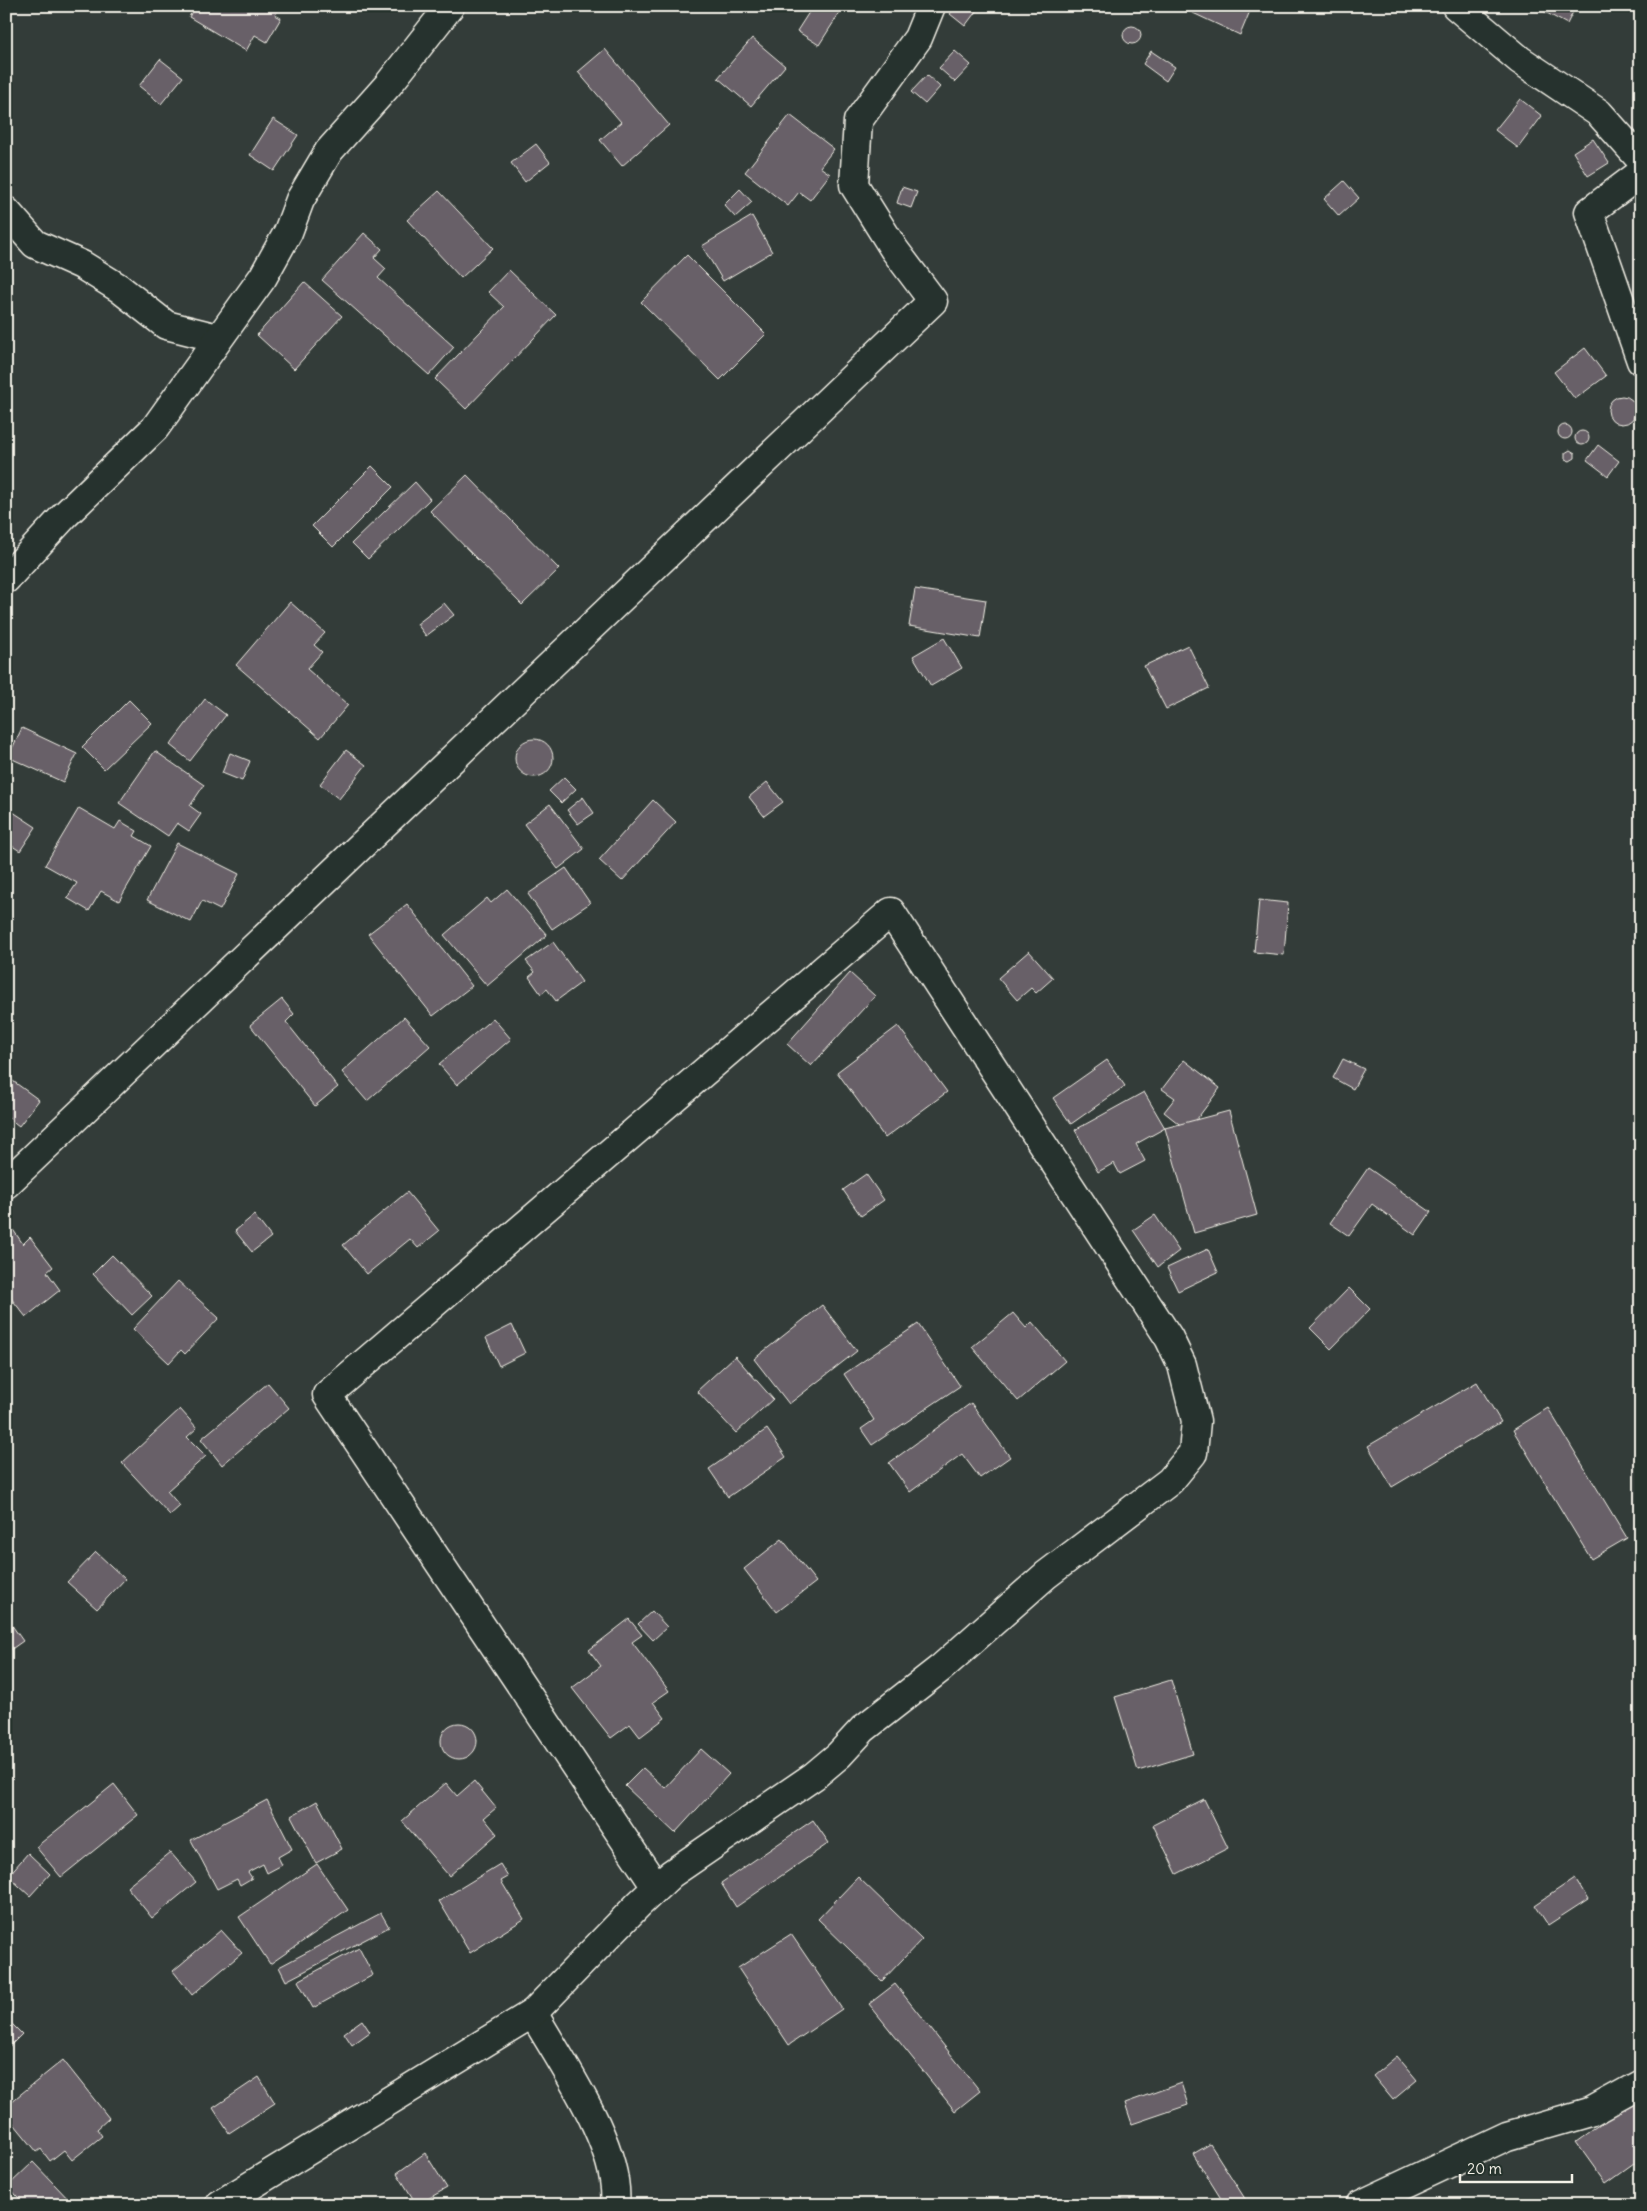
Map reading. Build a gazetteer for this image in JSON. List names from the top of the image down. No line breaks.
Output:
{"scale_bar":"20 m"}
